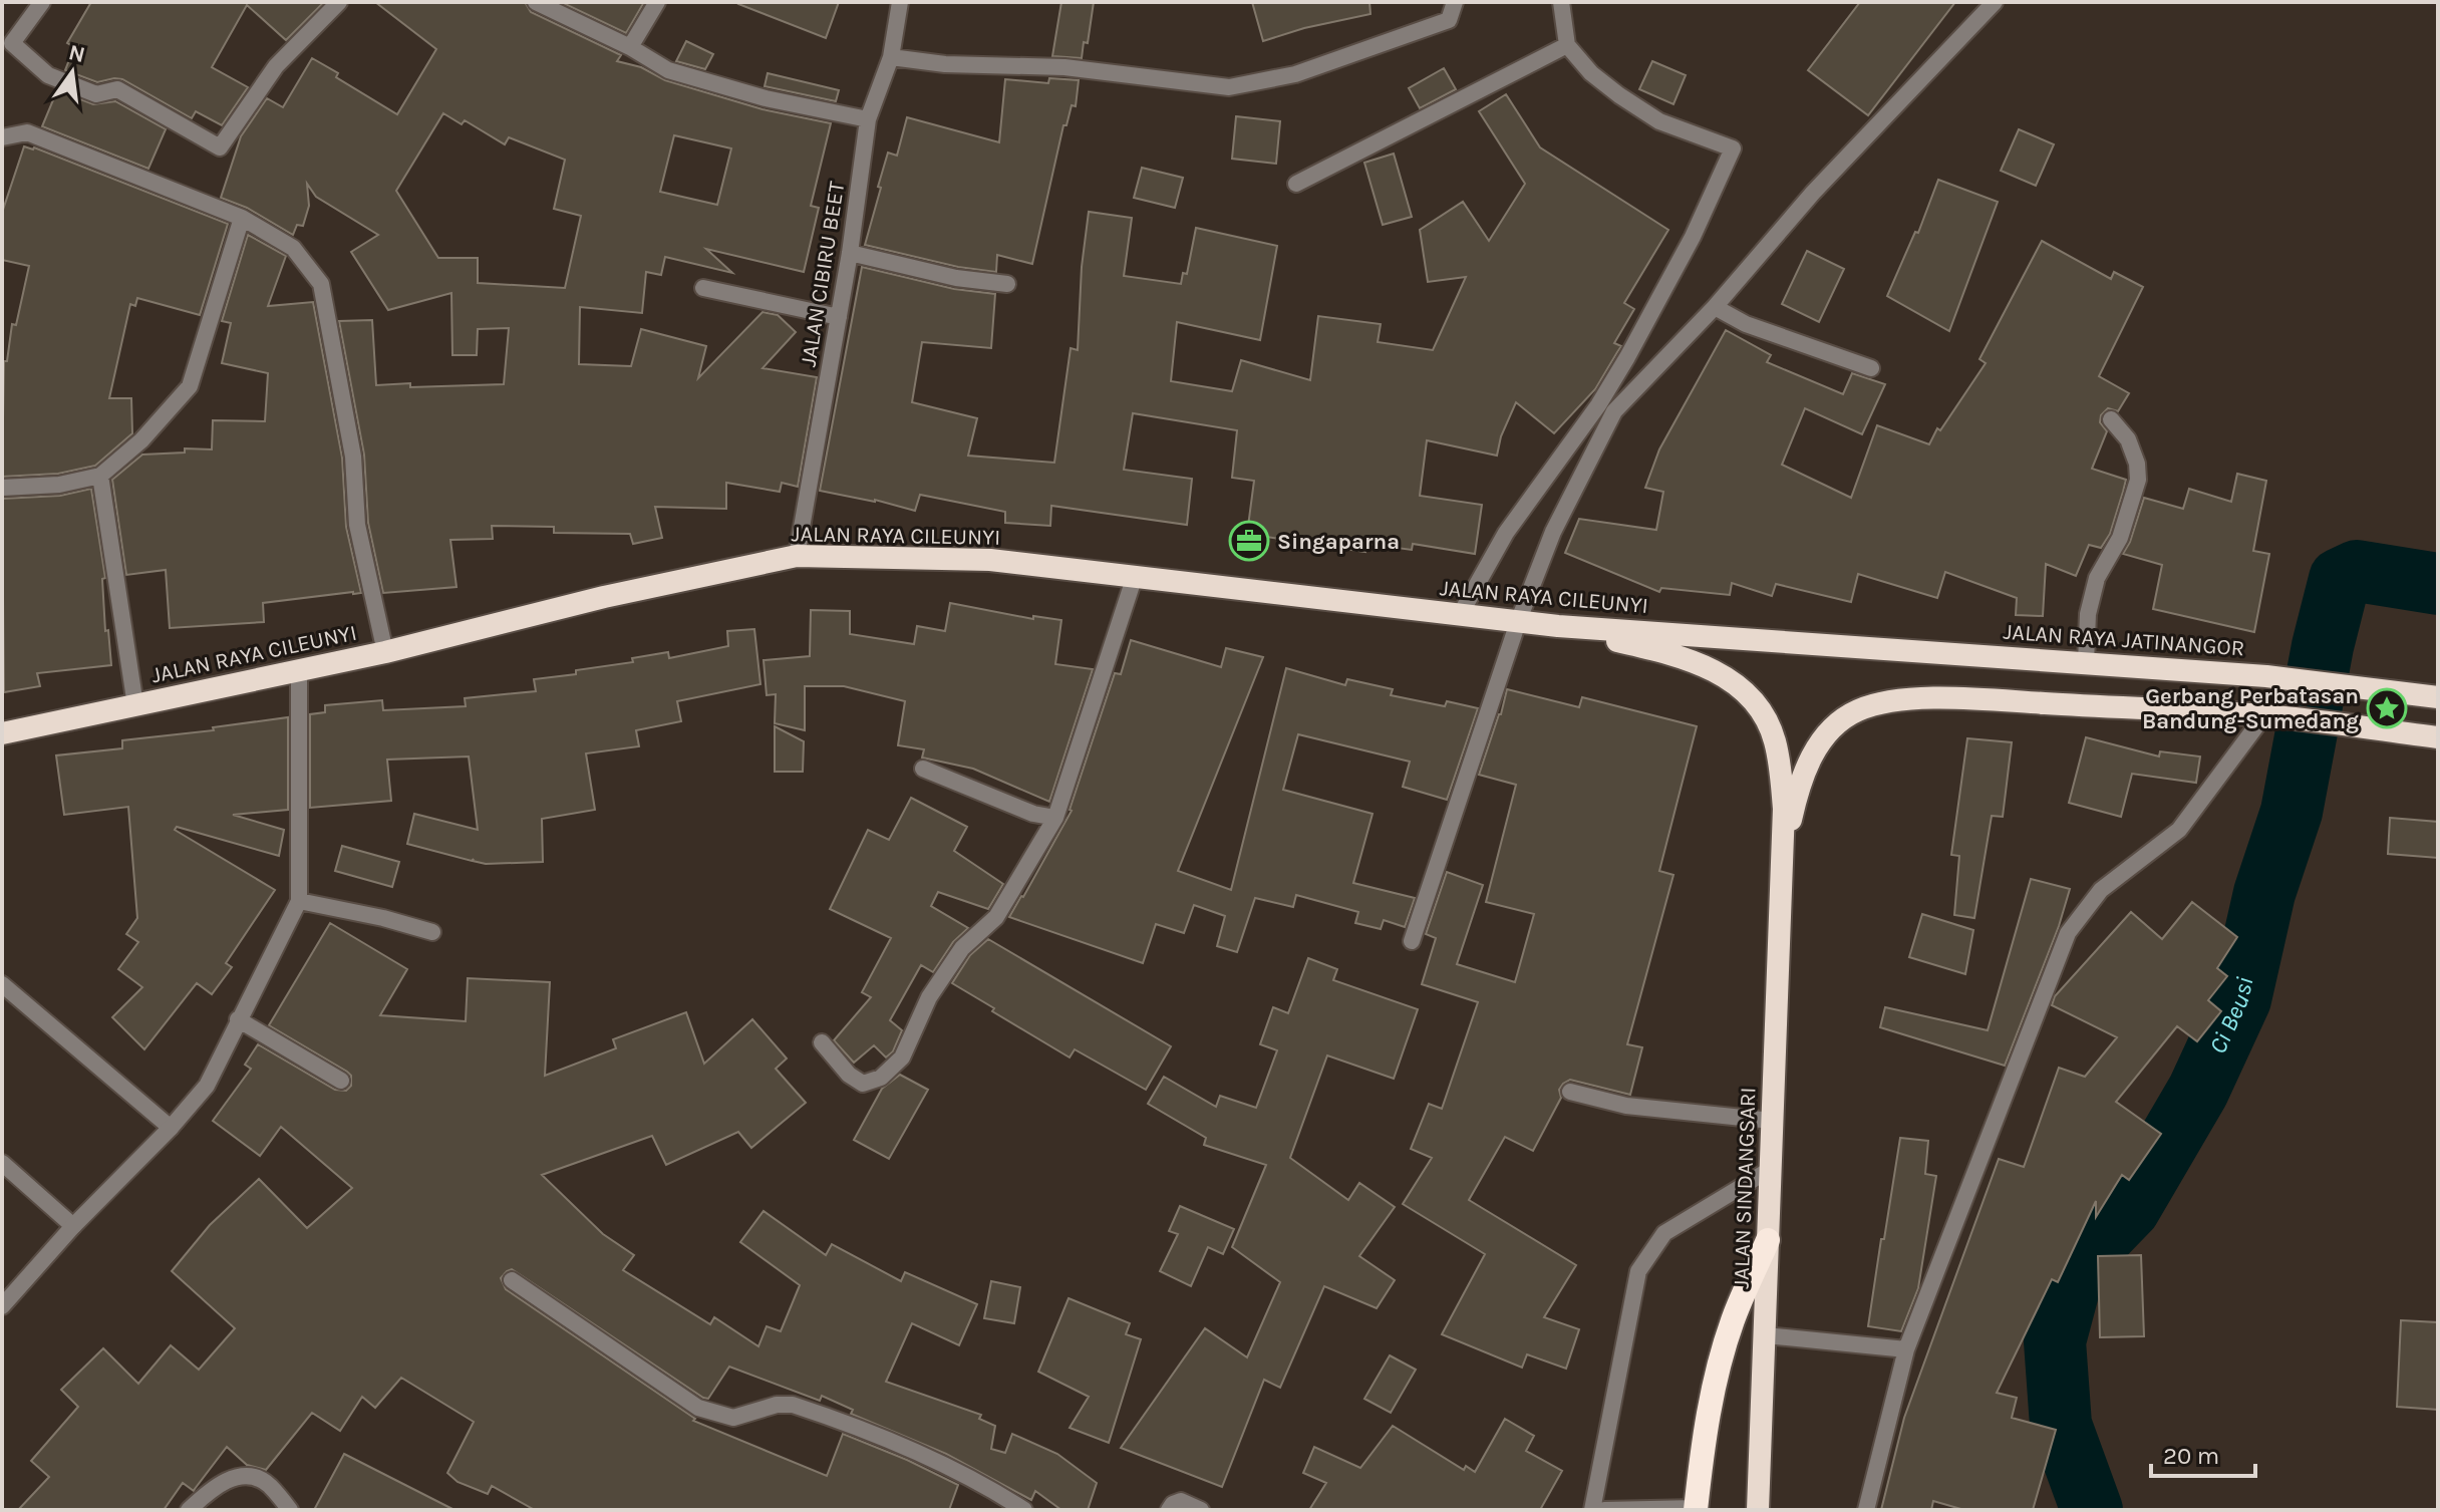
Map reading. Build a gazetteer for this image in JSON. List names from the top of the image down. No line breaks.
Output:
{"streets":{"highway":["JALAN RAYA CILEUNYI","JALAN RAYA JATINANGOR","JALAN SINDANGSARI"],"street":["JALAN CIBIRU BEET"]},"crossings":[["JALAN CIBIRU BEET","JALAN RAYA CILEUNYI"],["JALAN RAYA CILEUNYI","JALAN RAYA JATINANGOR"]],"water":["Ci Beusi"],"places":{"office":["Singaparna"],"place":["Gerbang Perbatasan Bandung-Sumedang"]},"scale_bar":"20 m","north":"top"}
